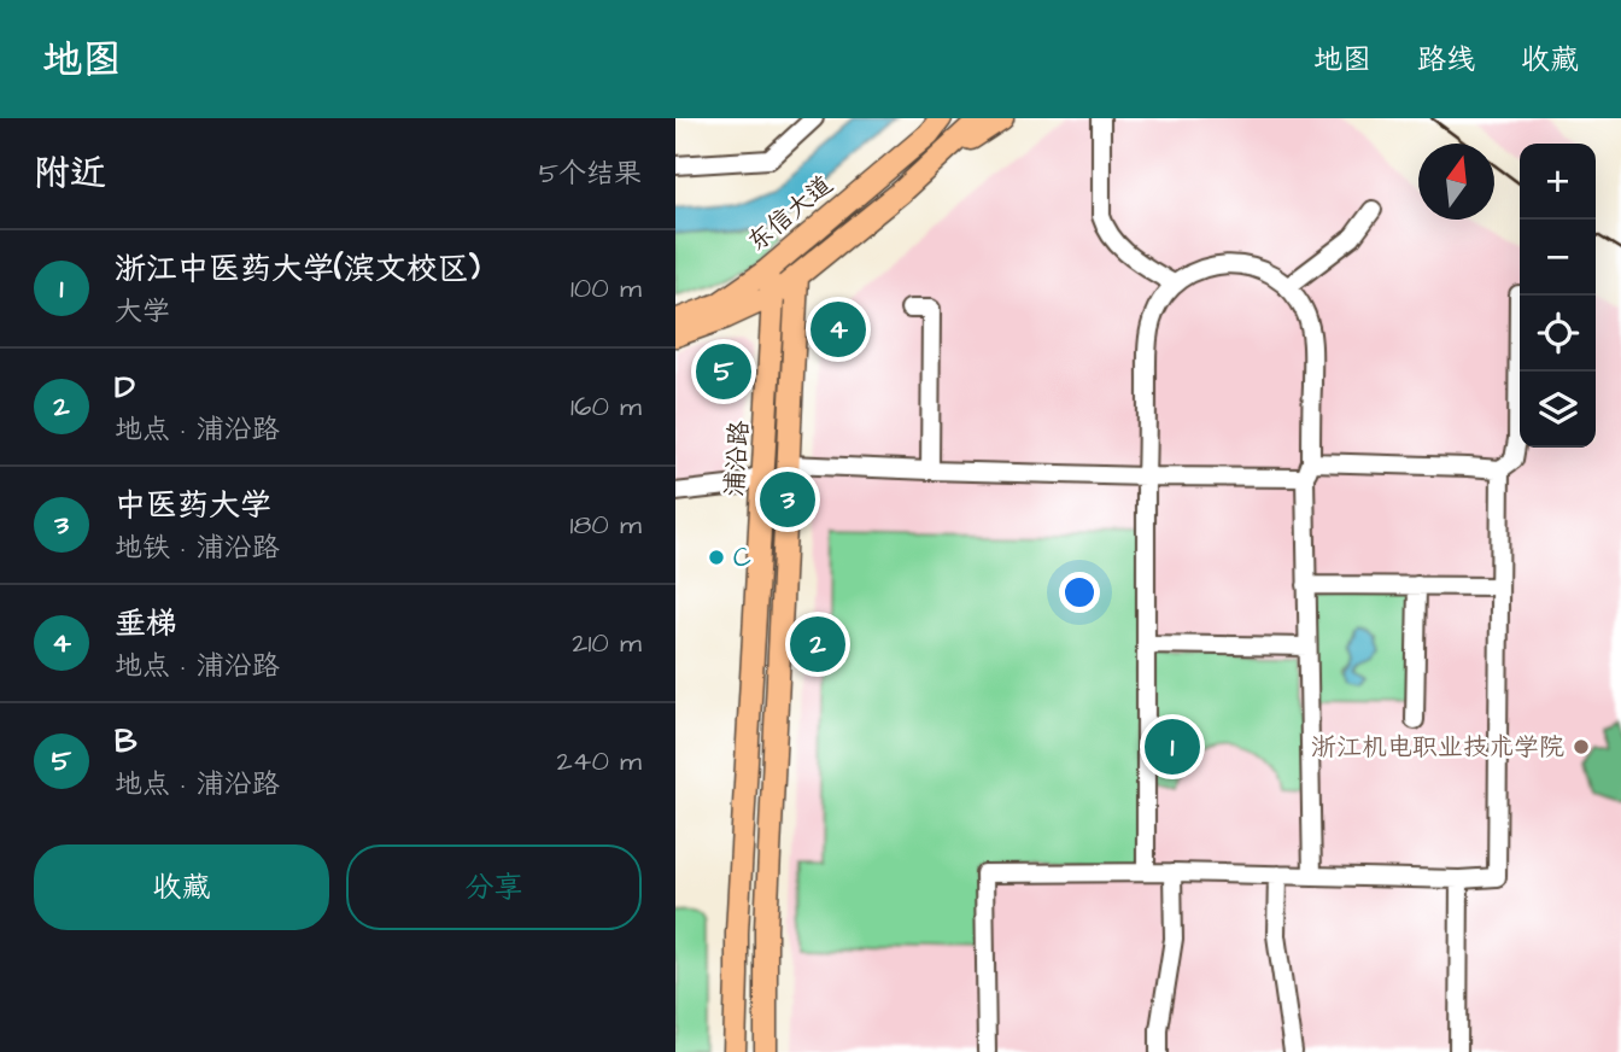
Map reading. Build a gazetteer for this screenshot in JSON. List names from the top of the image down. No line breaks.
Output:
{"streets":{"main road":["东信大道","浦沿路"]},"crossings":[["东信大道","浦沿路"]],"places":["C","浙江机电职业技术学院"],"north":"top","page":{"header":"地图","nav":["地图","路线","收藏"],"heading":["附近","5个结果"],"map_buttons":["+","−"],"list":[{"mark":"1","name":"浙江中医药大学(滨文校区)","note":"大学","value":"100 m"},{"mark":"2","name":"D","note":"地点 · 浦沿路","value":"160 m"},{"mark":"3","name":"中医药大学","note":"地铁 · 浦沿路","value":"180 m"},{"mark":"4","name":"垂梯","note":"地点 · 浦沿路","value":"210 m"},{"mark":"5","name":"B","note":"地点 · 浦沿路","value":"240 m"}],"pins":["4","5","3","2","1"],"buttons":["收藏","分享"]}}
